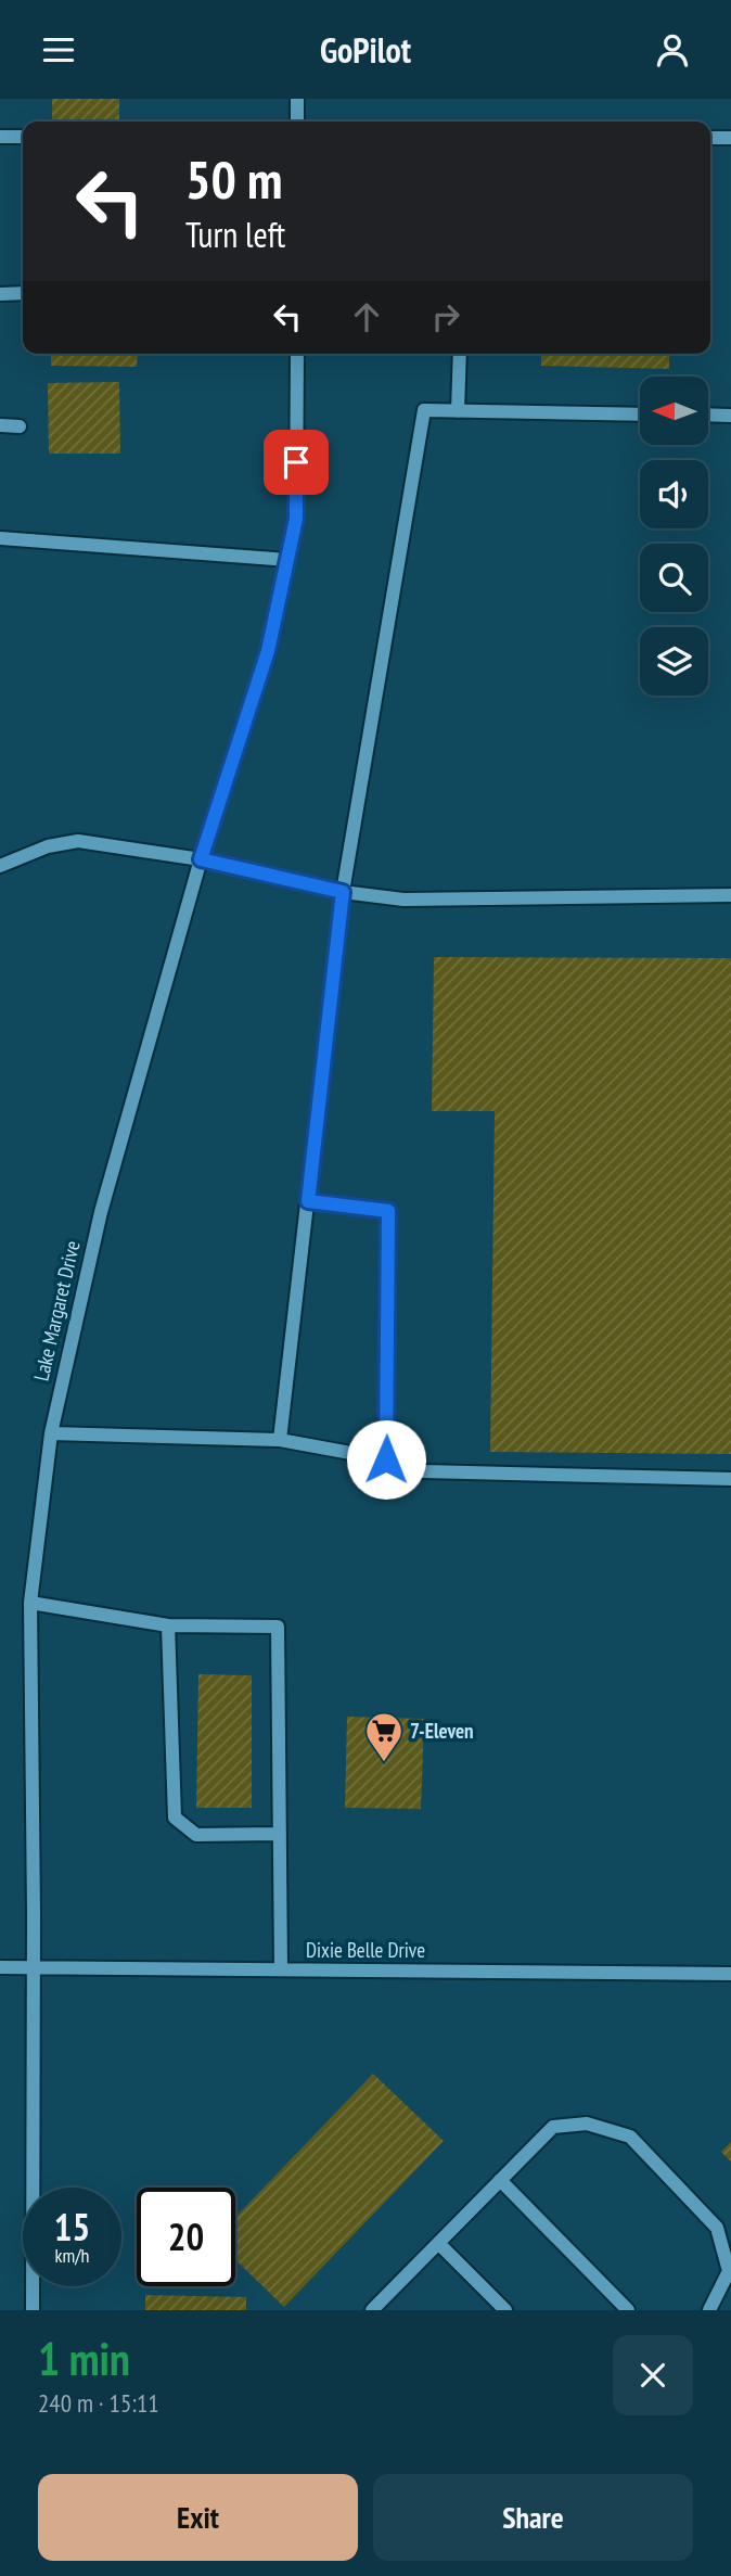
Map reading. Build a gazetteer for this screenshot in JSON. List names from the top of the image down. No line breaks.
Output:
{"streets":{"street":["Lake Margaret Drive","Dixie Belle Drive"]},"crossings":[["Lake Margaret Drive","Dixie Belle Drive"]],"places":{"supermarket":["7-Eleven"]},"north":"left","page":{"header":"GoPilot","turn":["50 m","Turn left"],"speed":"15 km/h","limit":"20","heading":["1 min","240 m · 15:11"],"buttons":["Exit","Share"]}}
